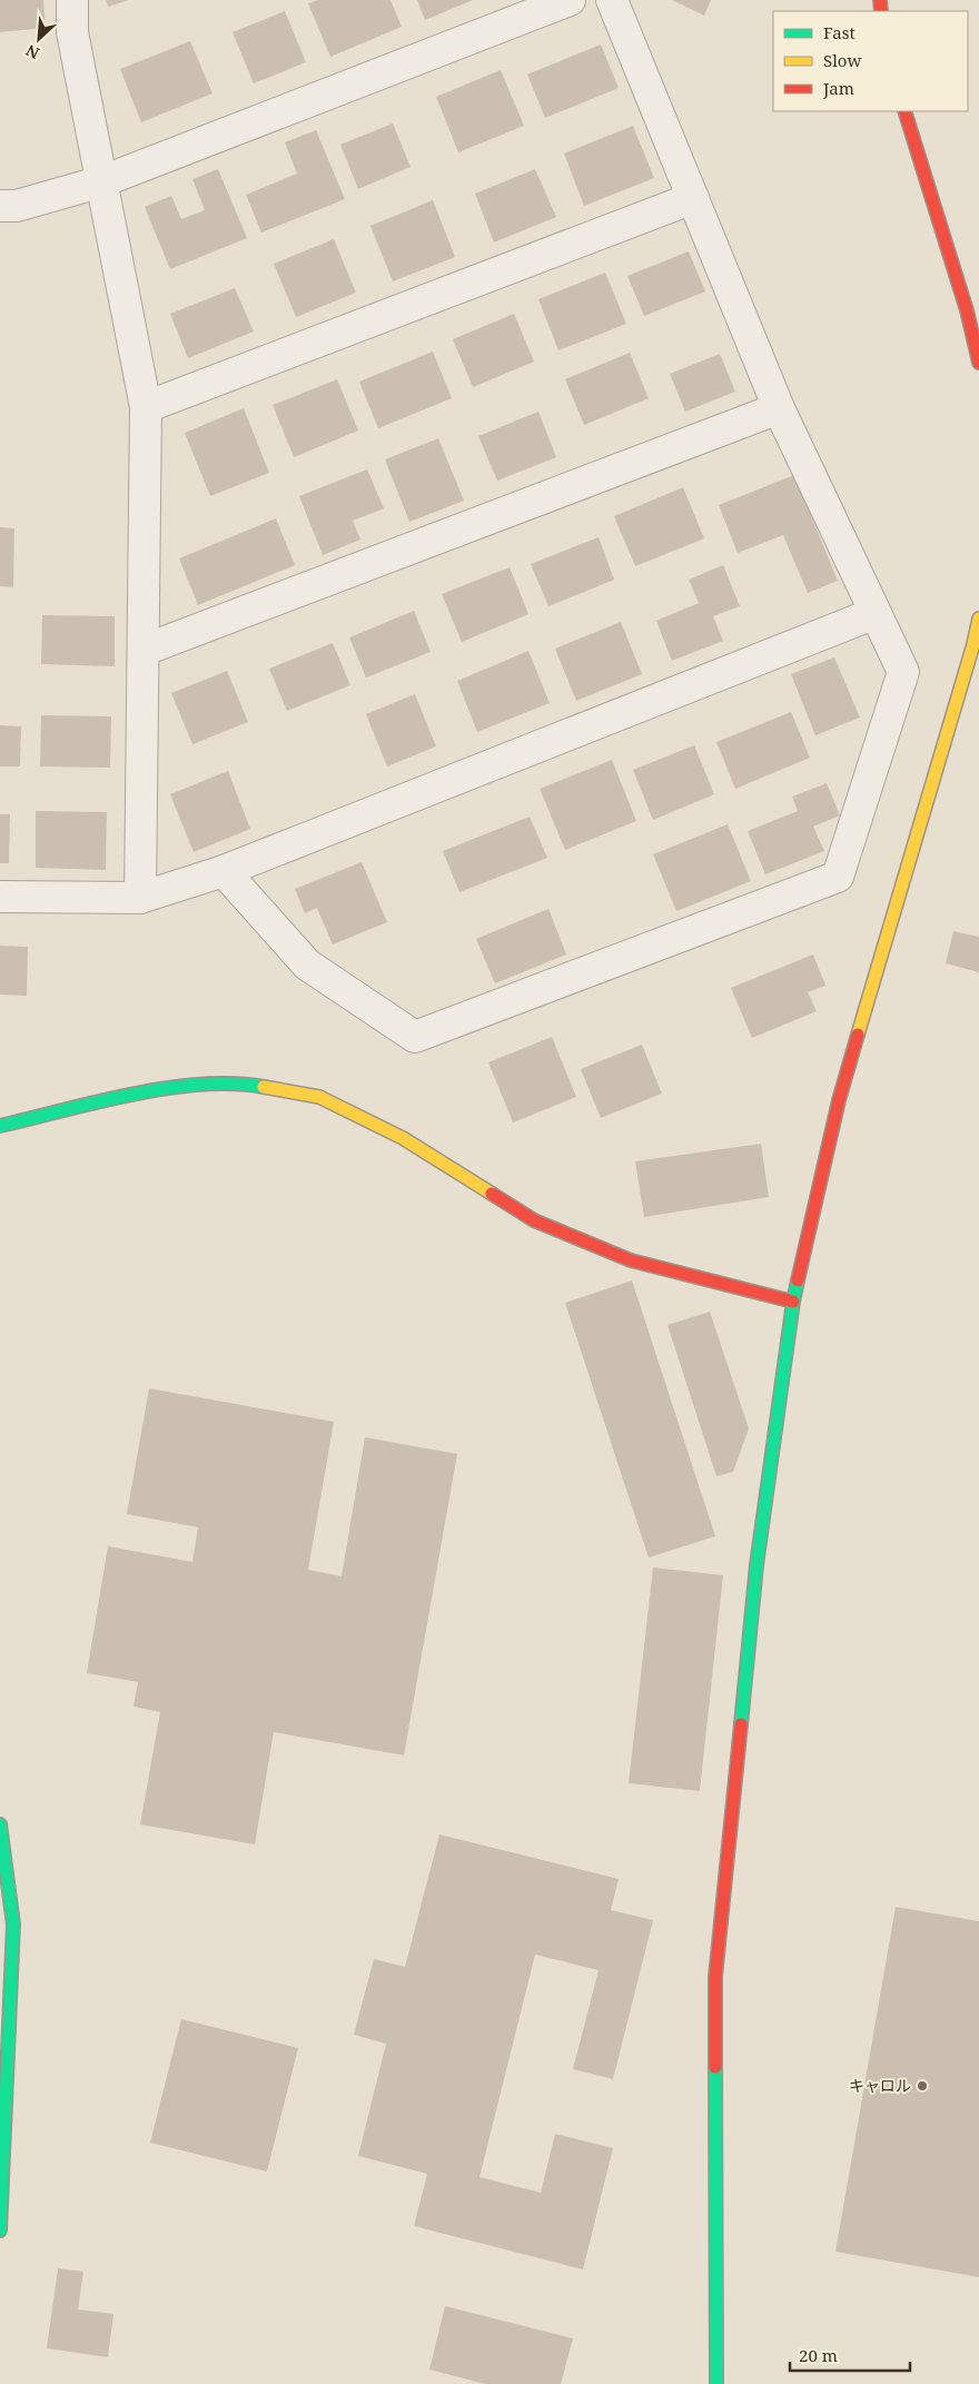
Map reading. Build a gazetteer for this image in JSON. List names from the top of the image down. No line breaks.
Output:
{"places":["キャロル"],"legend":["Fast","Slow","Jam"],"scale_bar":"20 m","north":"bottom left"}
